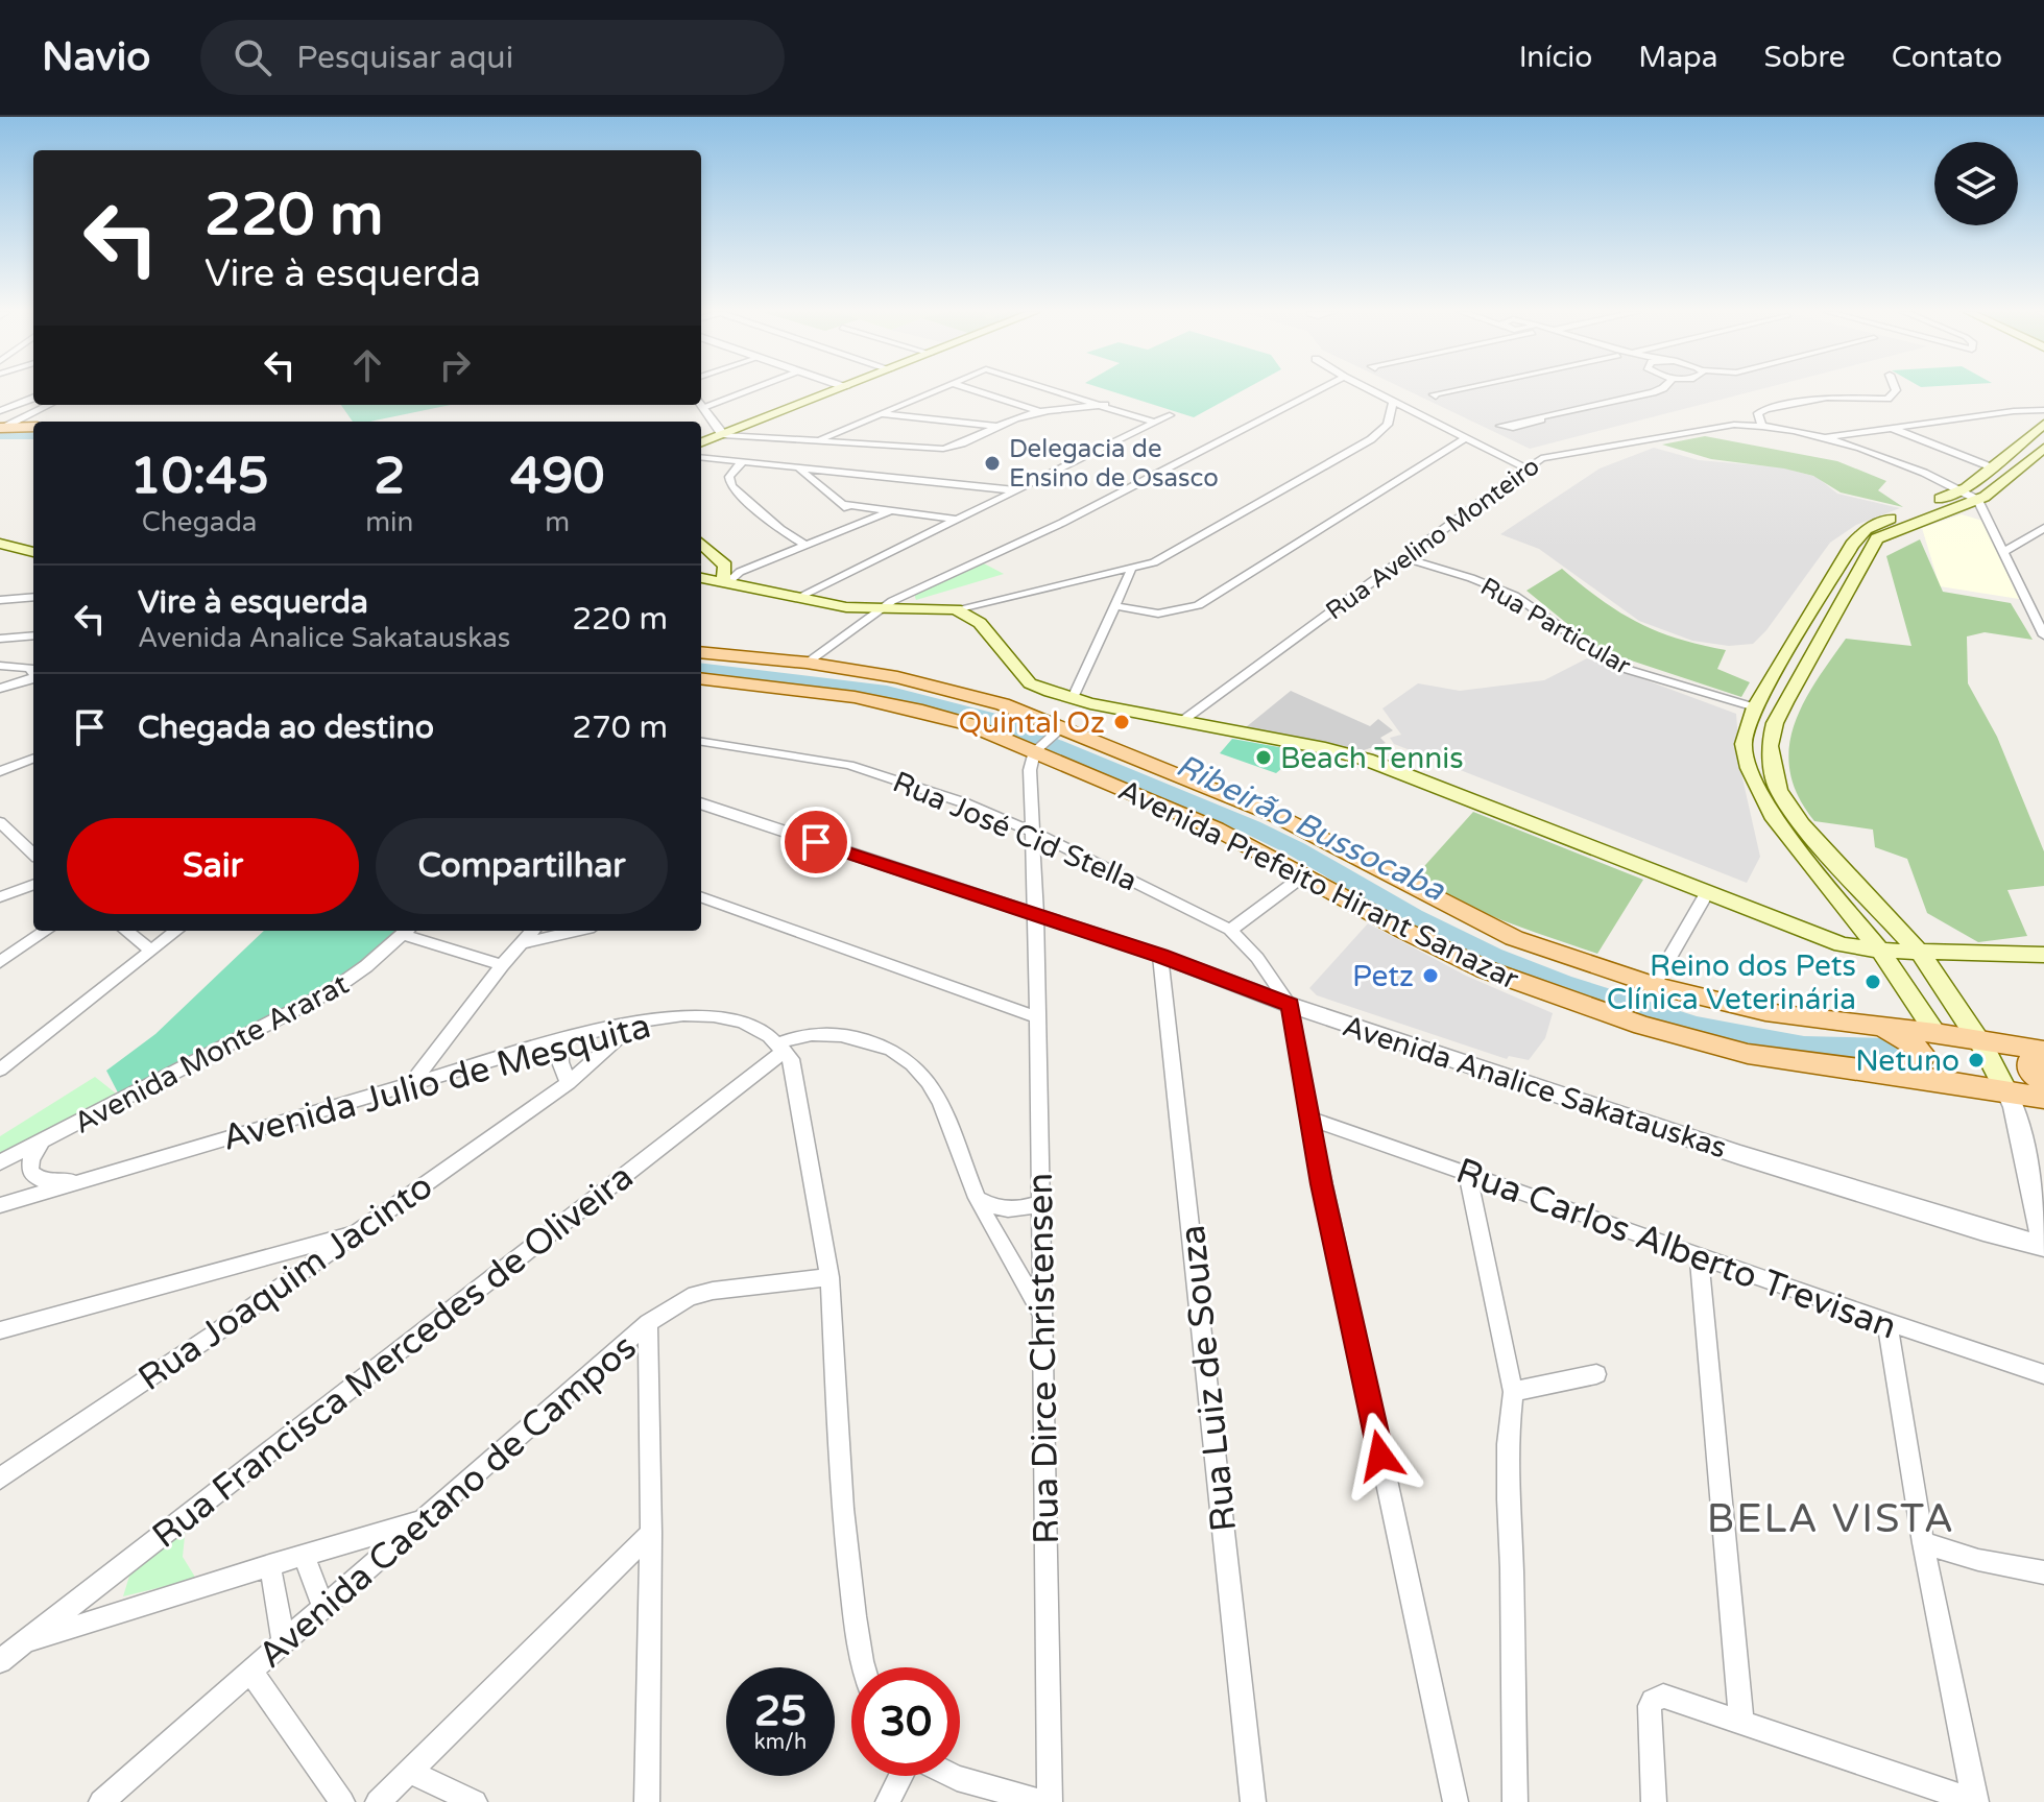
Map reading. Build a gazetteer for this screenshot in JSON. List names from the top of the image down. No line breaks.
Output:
{"streets":{"main road":["Avenida Prefeito Hirant Sanazar"],"street":["Rua Avelino Monteiro","Rua Particular","Rua José Cid Stella","Avenida Monte Ararat","Avenida Julio de Mesquita","Avenida Analice Sakatauskas","Rua Carlos Alberto Trevisan","Rua Joaquim Jacinto","Rua Francisca Mercedes de Oliveira","Rua Dirce Christensen","Rua Luiz de Souza","Avenida Caetano de Campos"]},"crossings":[["Rua Avelino Monteiro","Rua Particular"],["Rua José Cid Stella","Avenida Analice Sakatauskas"],["Rua José Cid Stella","Rua Dirce Christensen"],["Avenida Prefeito Hirant Sanazar","Rua Dirce Christensen"],["Avenida Monte Ararat","Avenida Julio de Mesquita"],["Avenida Julio de Mesquita","Rua Joaquim Jacinto"],["Avenida Julio de Mesquita","Rua Francisca Mercedes de Oliveira"],["Avenida Analice Sakatauskas","Rua Dirce Christensen"],["Avenida Analice Sakatauskas","Rua Luiz de Souza"]],"districts":["BELA VISTA"],"water":["Ribeirão Bussocaba"],"places":["Delegacia de Ensino de Osasco","Quintal Oz","Beach Tennis","Petz","Reino dos Pets Clínica Veterinária","Netuno"],"page":{"header":"Navio","search":"Pesquisar aqui","nav":["Início","Mapa","Sobre","Contato"],"turn":["220 m","Vire à esquerda"],"eta":["10:45","Chegada","2","min","490","m"],"list":[{"name":"Vire à esquerda","note":"Avenida Analice Sakatauskas","value":"220 m"},{"name":"Chegada ao destino","value":"270 m"}],"buttons":["Sair","Compartilhar"],"speed":"25 km/h","limit":"30"}}
